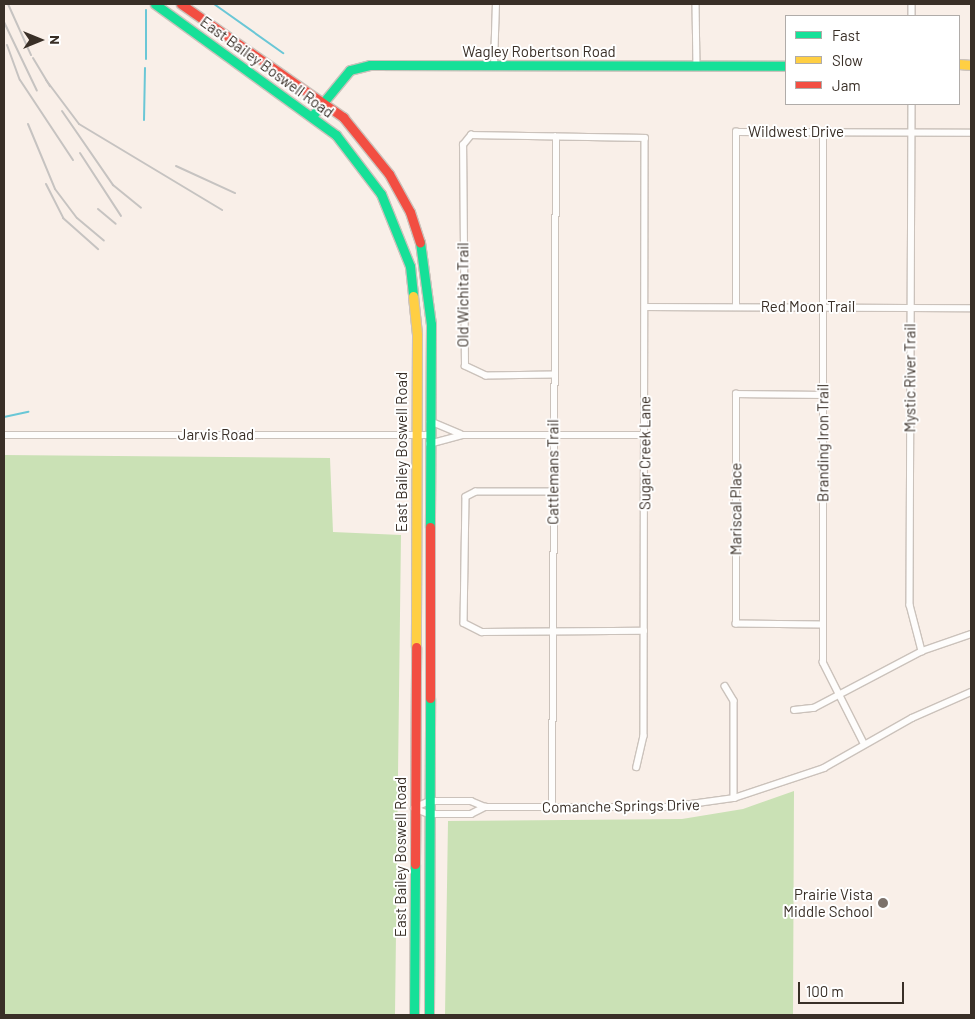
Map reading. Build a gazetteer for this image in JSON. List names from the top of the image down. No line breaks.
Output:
{"streets":{"main road":["Wagley Robertson Road","East Bailey Boswell Road"],"street":["Wildwest Drive","Old Wichita Trail","Red Moon Trail","Mystic River Trail","Jarvis Road","Branding Iron Trail","Sugar Creek Lane","Cattlemans Trail","Mariscal Place","Comanche Springs Drive"]},"crossings":[["Wagley Robertson Road","East Bailey Boswell Road"],["East Bailey Boswell Road","Jarvis Road"],["East Bailey Boswell Road","Comanche Springs Drive"],["Wildwest Drive","Red Moon Trail"],["Wildwest Drive","Mystic River Trail"],["Wildwest Drive","Branding Iron Trail"],["Old Wichita Trail","Sugar Creek Lane"],["Old Wichita Trail","Cattlemans Trail"],["Red Moon Trail","Mystic River Trail"],["Red Moon Trail","Branding Iron Trail"],["Red Moon Trail","Sugar Creek Lane"],["Branding Iron Trail","Mariscal Place"],["Branding Iron Trail","Comanche Springs Drive"],["Sugar Creek Lane","Cattlemans Trail"],["Cattlemans Trail","Comanche Springs Drive"]],"places":["Prairie Vista Middle School"],"legend":["Fast","Slow","Jam"],"scale_bar":"100 m","north":"right"}
